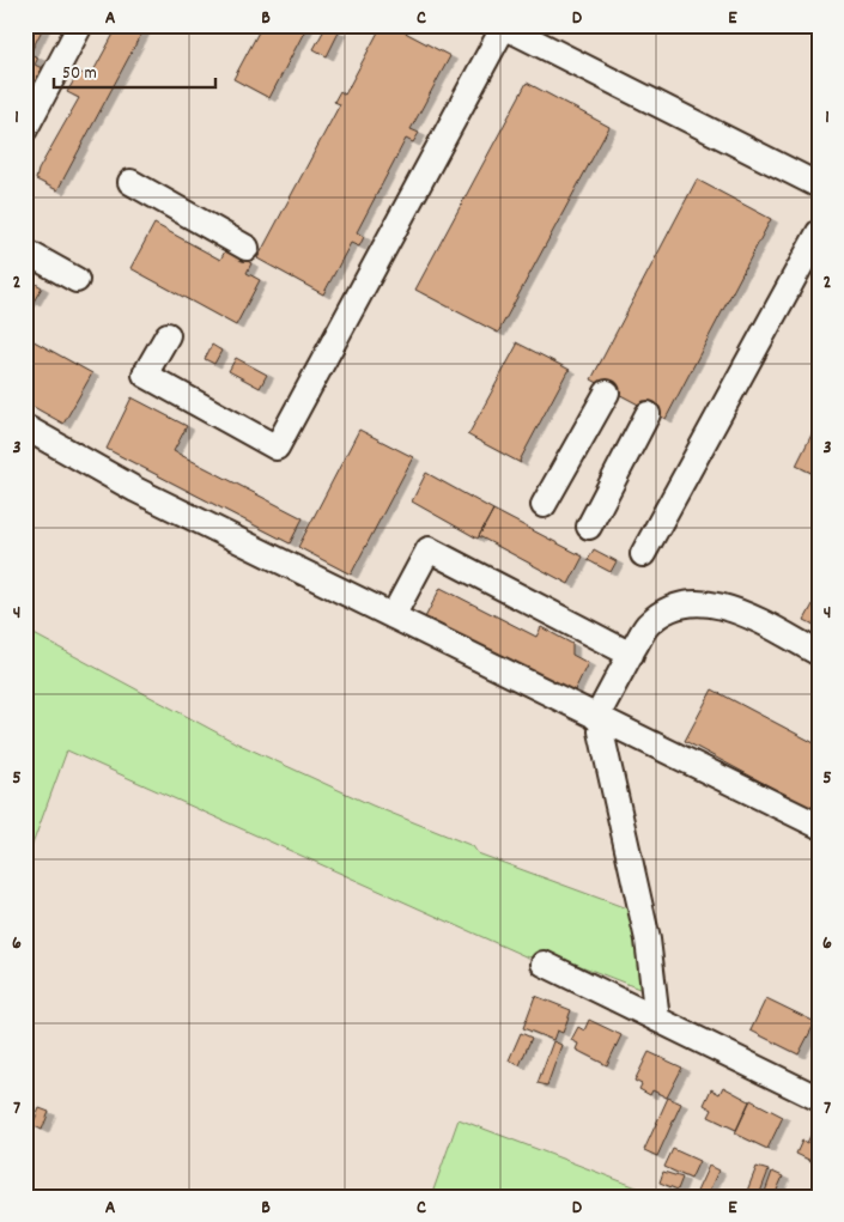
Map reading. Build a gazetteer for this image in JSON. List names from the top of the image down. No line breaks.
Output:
{"scale_bar":"50 m","grid":{"columns":["A","B","C","D","E"],"rows":["1","2","3","4","5","6","7"]}}
